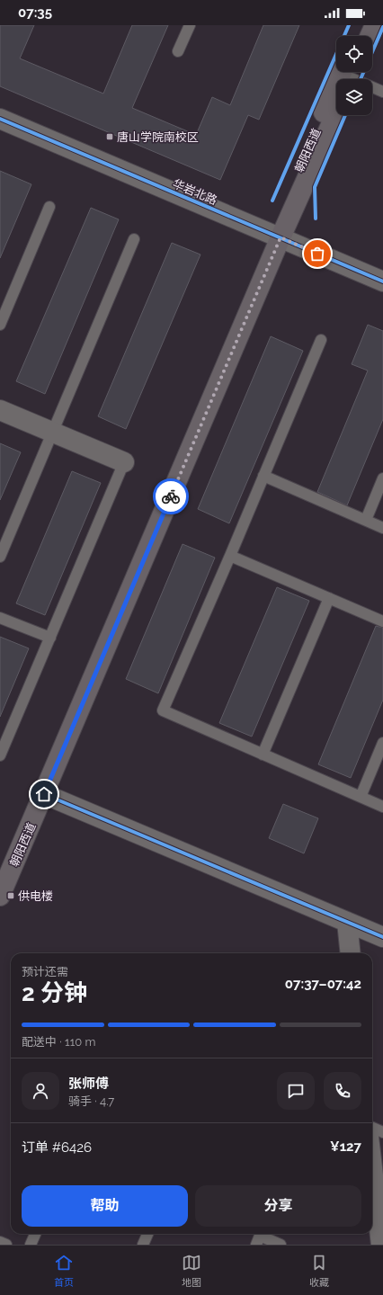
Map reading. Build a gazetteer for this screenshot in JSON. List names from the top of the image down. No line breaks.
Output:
{"streets":{"main road":["朝阳西道"],"street":["华岩北路"]},"crossings":[["朝阳西道","华岩北路"]],"places":{"transit":["唐山学院南校区","供电楼"]},"page":{"status":"07:35","heading":["2 分钟","预计还需","07:37–07:42"],"panel":["张师傅","骑手 · 4.7","订单 #6426","¥127"],"bar":"配送中 · 110 m","buttons":["帮助","分享"],"tabs":["首页","地图","收藏"]}}
